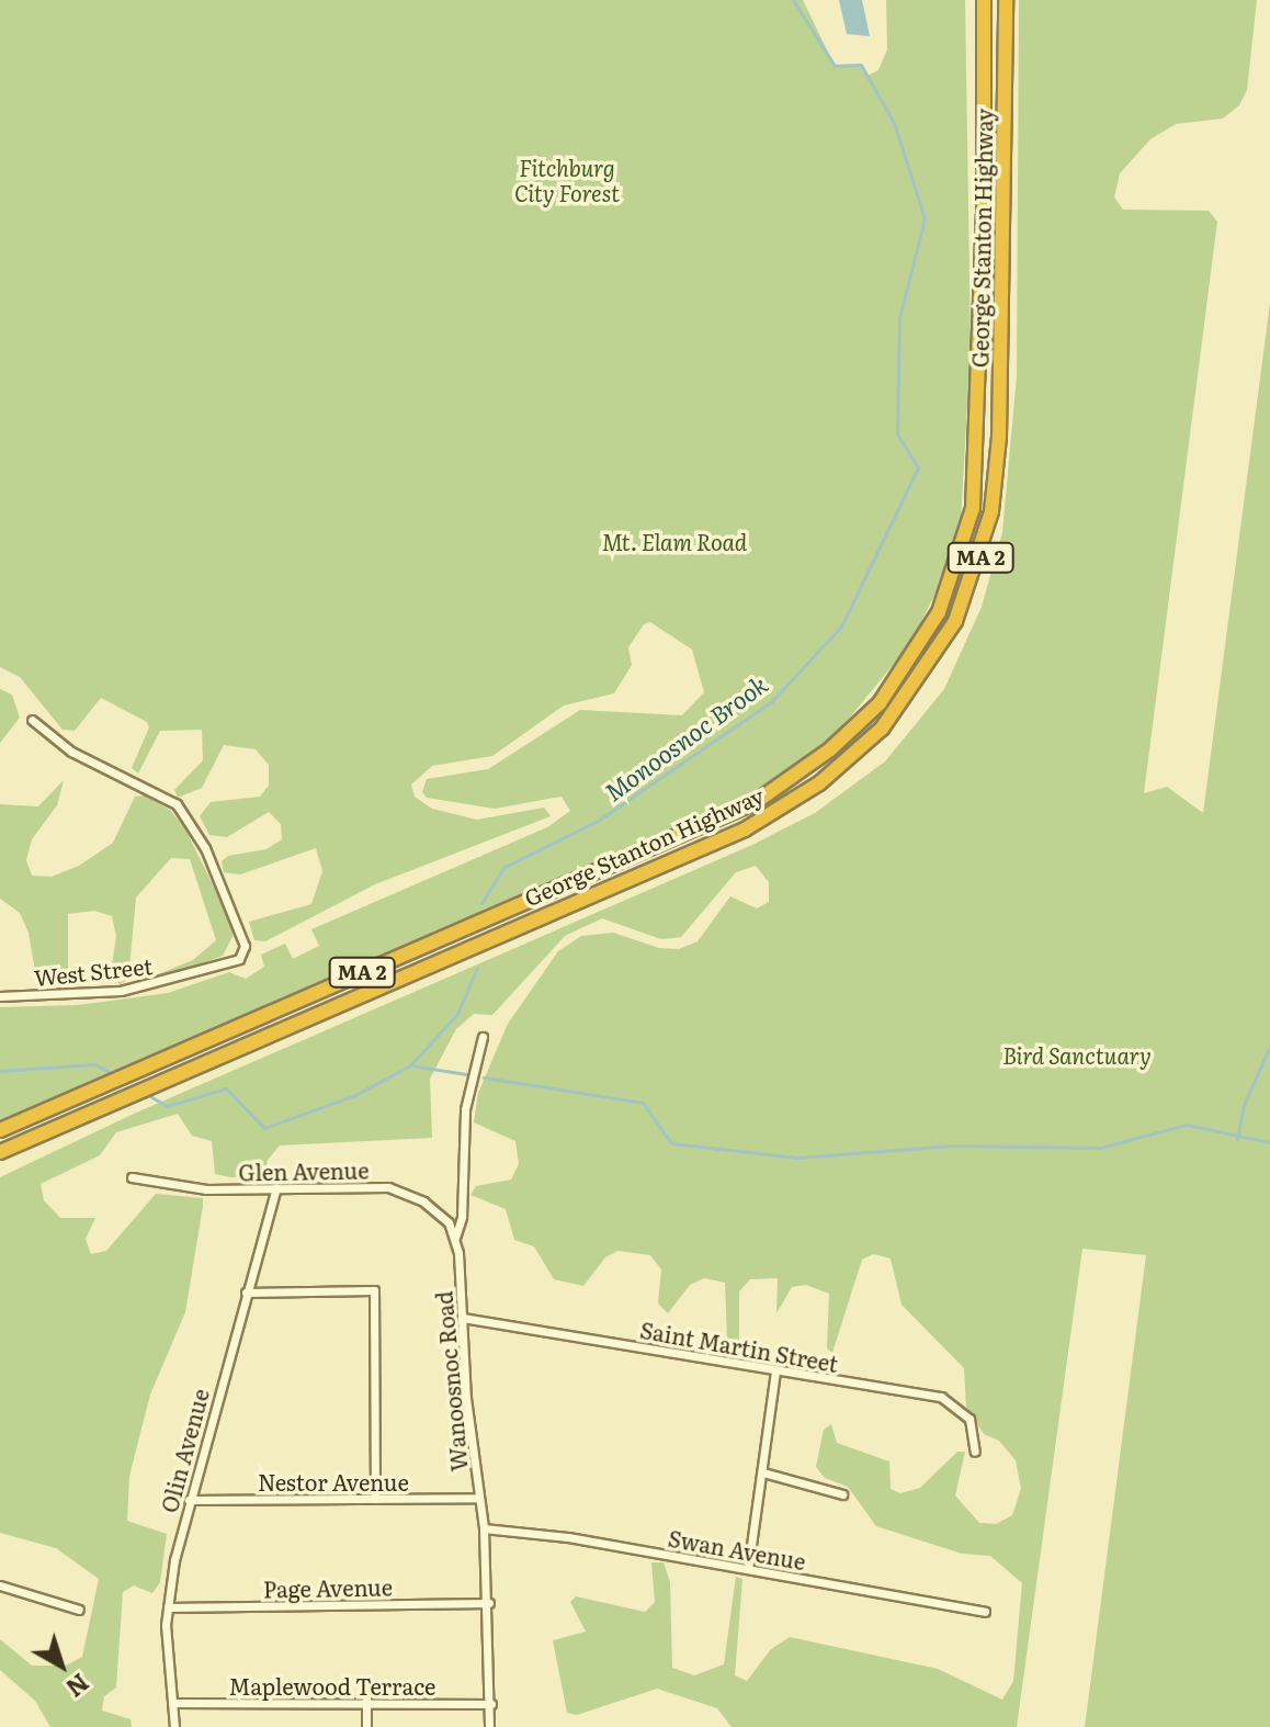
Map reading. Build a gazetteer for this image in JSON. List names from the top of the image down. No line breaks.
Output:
{"streets":{"highway":["George Stanton Highway","MA 2"],"street":["West Street","Glen Avenue","Saint Martin Street","Wanoosnoc Road","Olin Avenue","Nestor Avenue","Swan Avenue","Page Avenue","Maplewood Terrace"]},"crossings":[["Glen Avenue","Wanoosnoc Road"],["Glen Avenue","Olin Avenue"],["Saint Martin Street","Wanoosnoc Road"],["Wanoosnoc Road","Nestor Avenue"],["Wanoosnoc Road","Swan Avenue"],["Wanoosnoc Road","Page Avenue"],["Wanoosnoc Road","Maplewood Terrace"],["Olin Avenue","Nestor Avenue"],["Olin Avenue","Page Avenue"],["Olin Avenue","Maplewood Terrace"]],"water":["Monoosnoc Brook"],"parks":["Fitchburg City Forest","Mt. Elam Road","Bird Sanctuary"],"north":"bottom right"}
